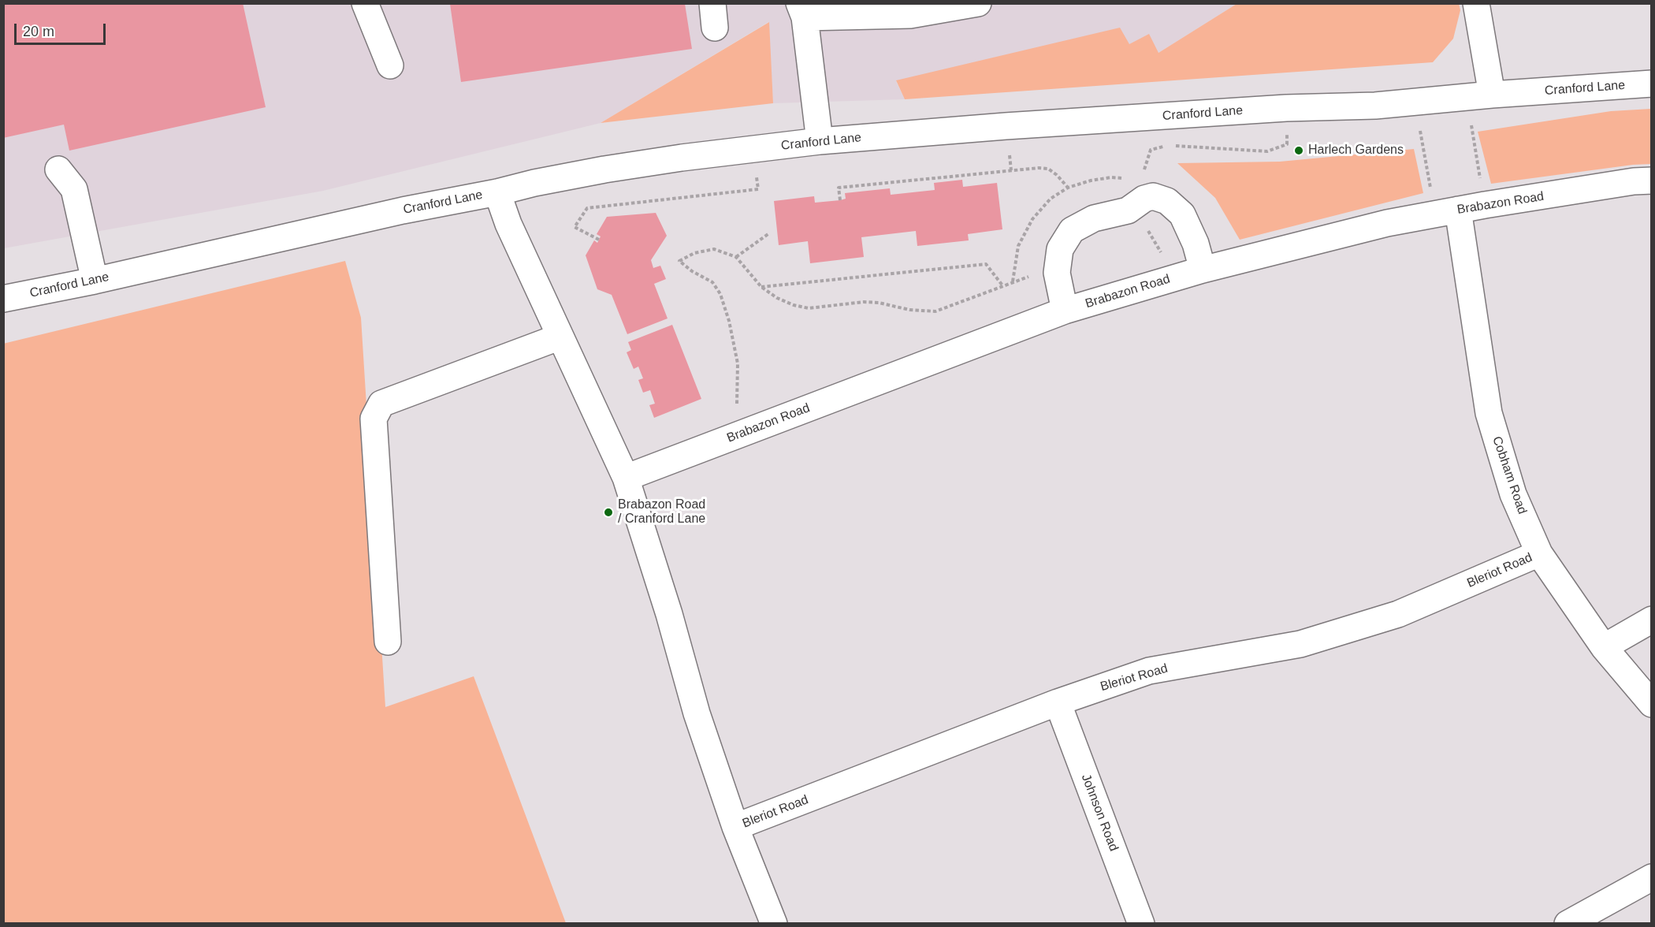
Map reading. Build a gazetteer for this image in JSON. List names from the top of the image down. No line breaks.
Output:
{"streets":{"street":["Cranford Lane","Brabazon Road","Cobham Road","Bleriot Road","Johnson Road"]},"crossings":[["Brabazon Road","Cobham Road"],["Cobham Road","Bleriot Road"],["Bleriot Road","Johnson Road"]],"places":["Harlech Gardens","Brabazon Road / Cranford Lane"],"scale_bar":"20 m"}
